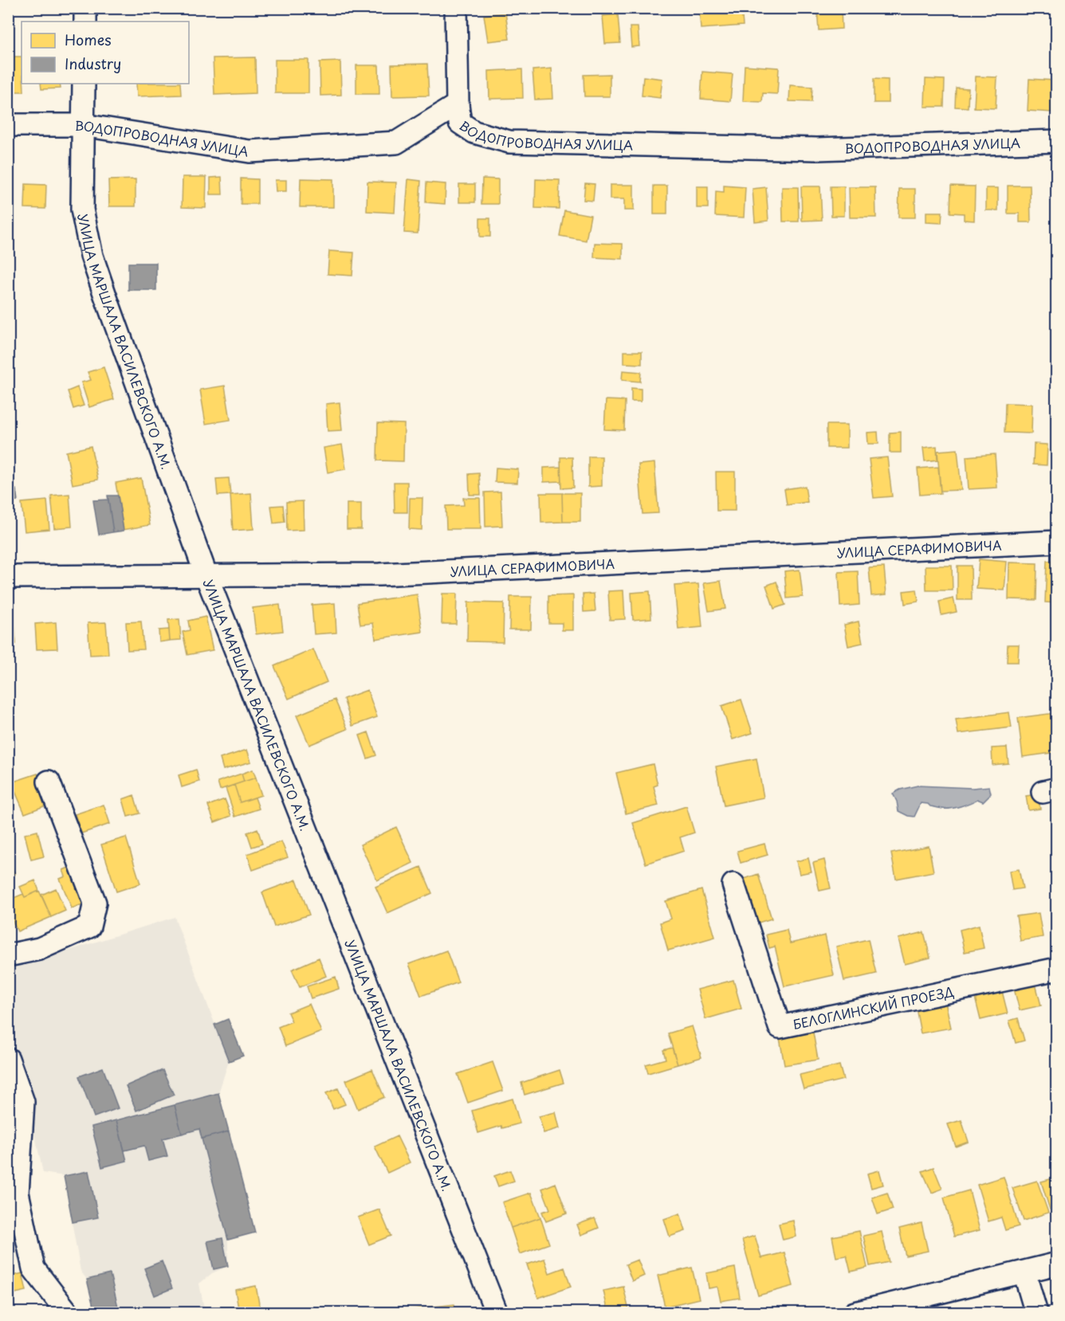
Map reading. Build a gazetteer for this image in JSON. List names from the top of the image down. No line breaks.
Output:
{"streets":{"street":["ВОДОПРОВОДНАЯ УЛИЦА","УЛИЦА МАРШАЛА ВАСИЛЕВСКОГО А.М.","УЛИЦА СЕРАФИМОВИЧА","БЕЛОГЛИНСКИЙ ПРОЕЗД"]},"crossings":[["ВОДОПРОВОДНАЯ УЛИЦА","УЛИЦА МАРШАЛА ВАСИЛЕВСКОГО А.М."],["УЛИЦА МАРШАЛА ВАСИЛЕВСКОГО А.М.","УЛИЦА СЕРАФИМОВИЧА"]],"legend":["Homes","Industry"]}
